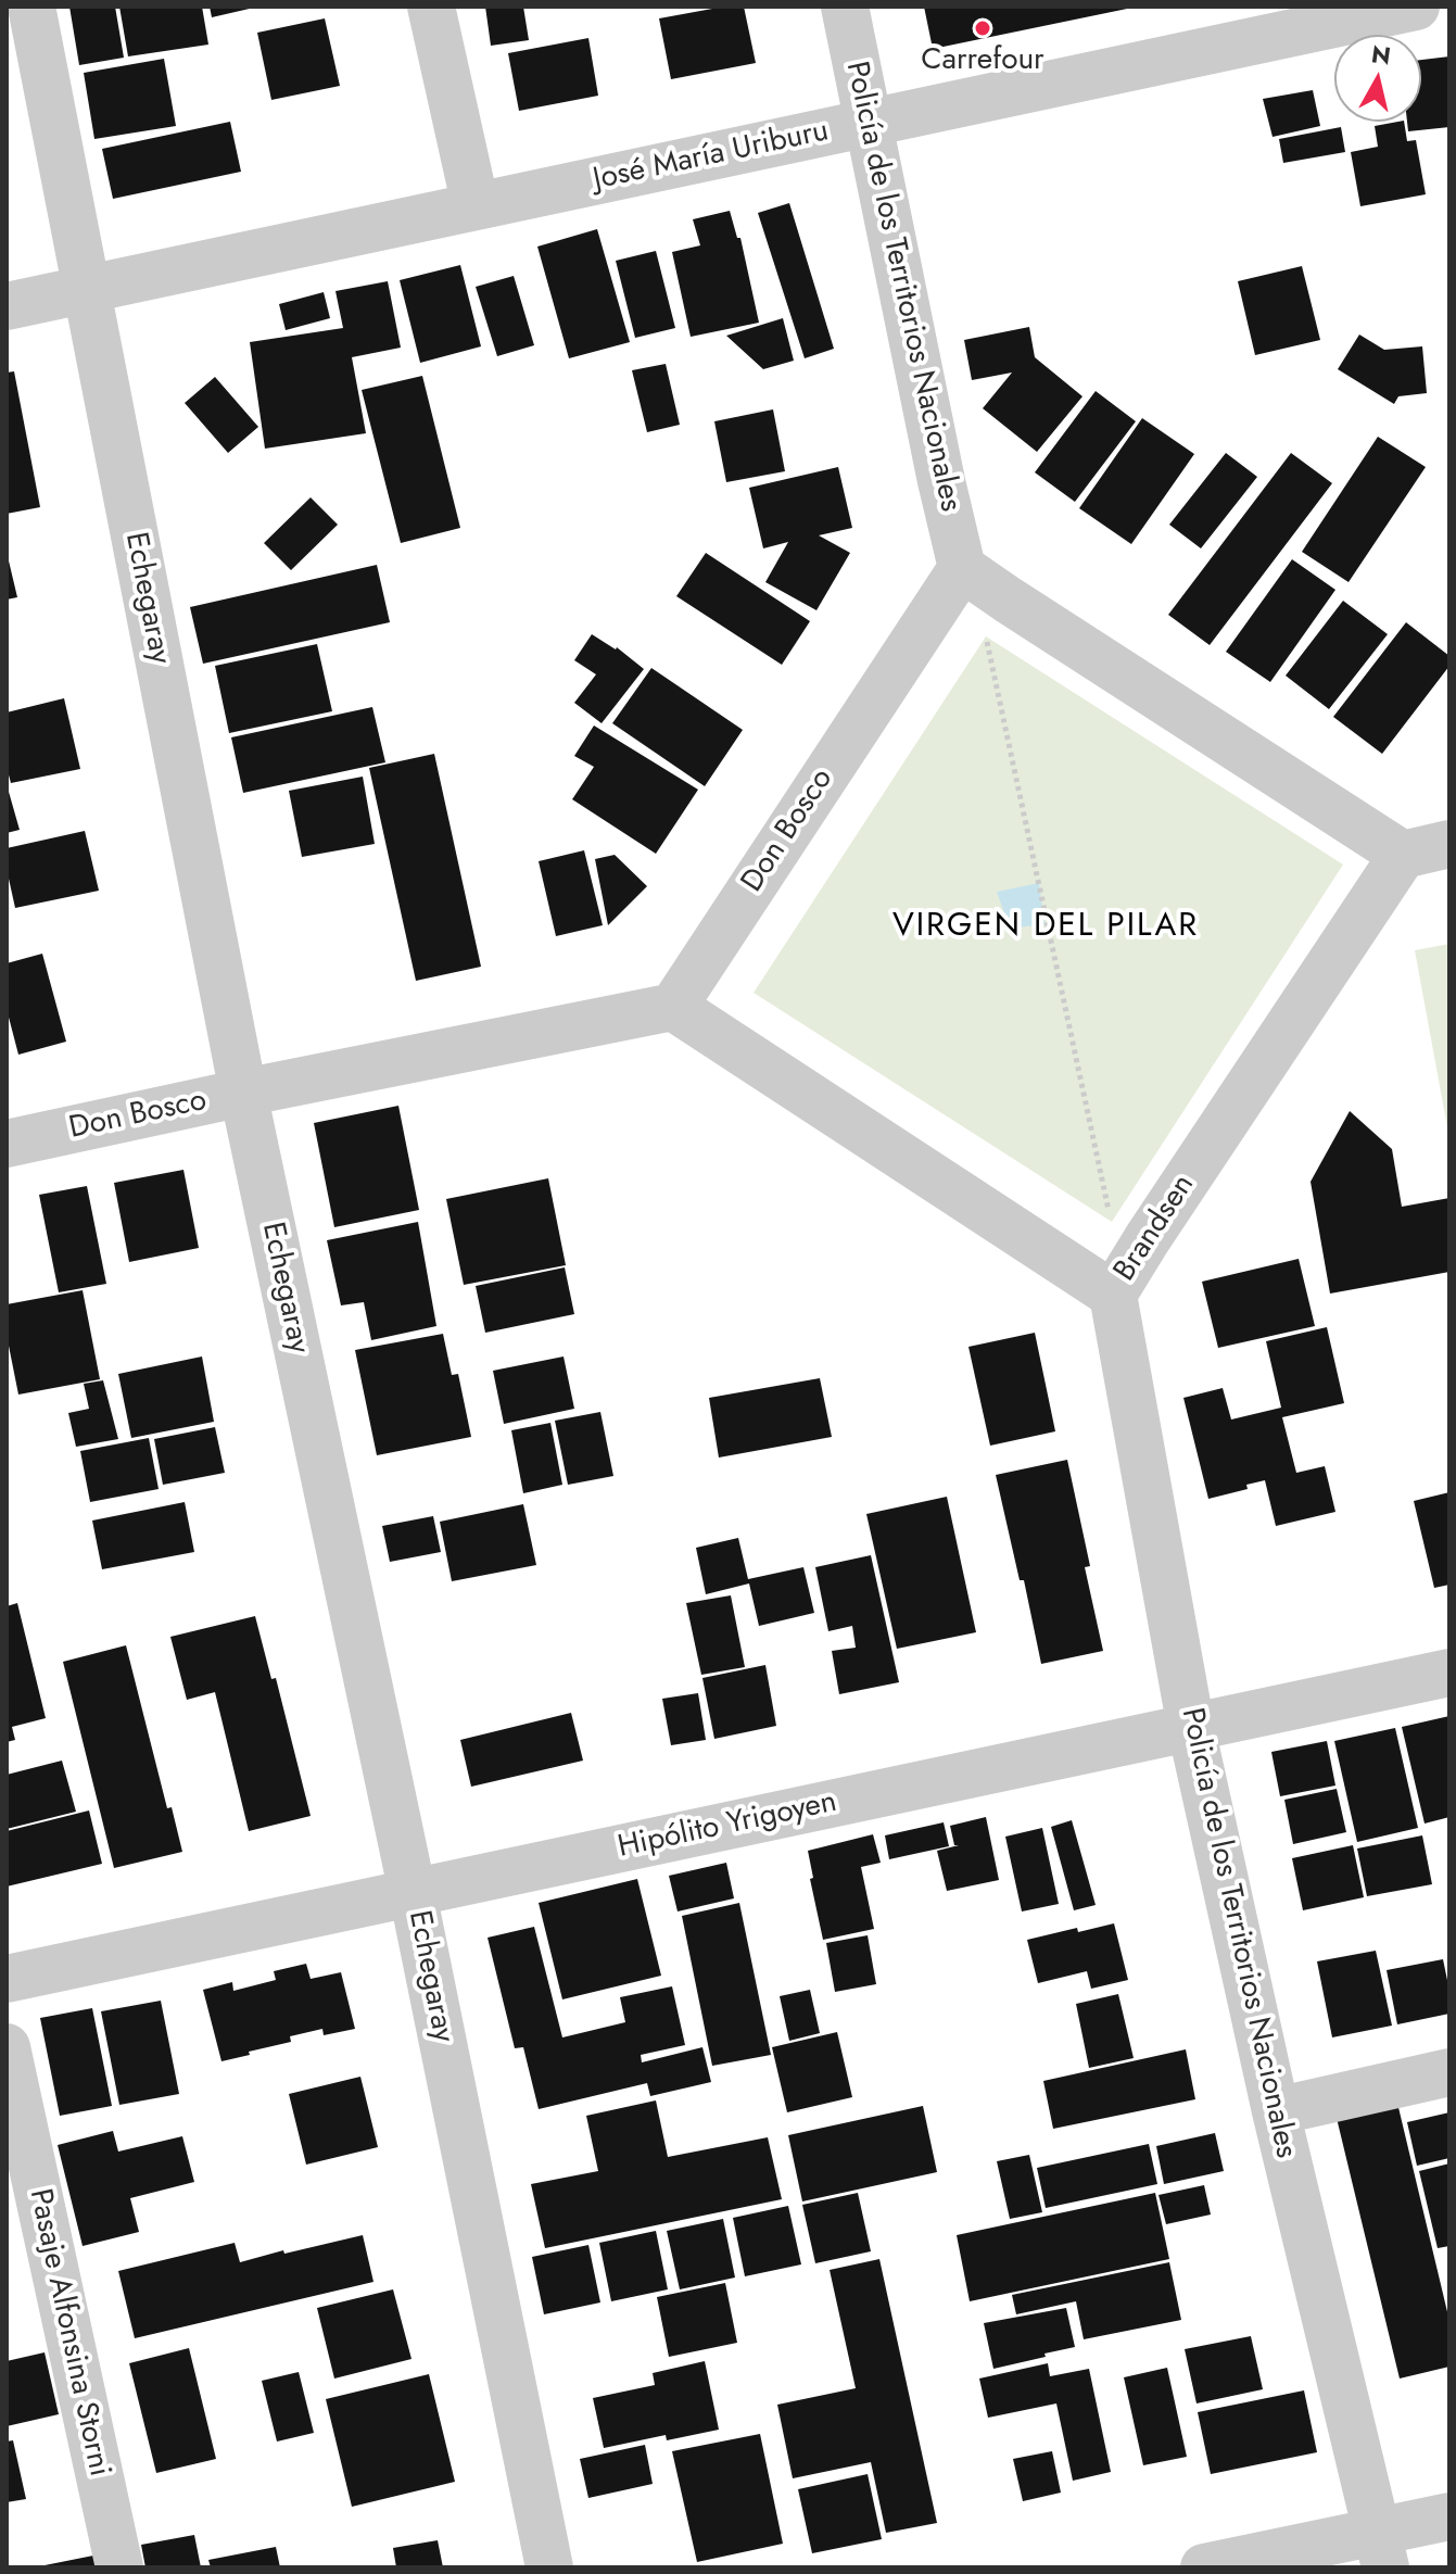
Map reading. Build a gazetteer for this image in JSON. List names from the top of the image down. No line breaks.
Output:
{"streets":{"street":["José María Uriburu","Policía de los Territorios Nacionales","Echegaray","Don Bosco","Brandsen","Hipólito Yrigoyen","Pasaje Alfonsina Storni"]},"crossings":[["José María Uriburu","Policía de los Territorios Nacionales"],["José María Uriburu","Echegaray"],["Policía de los Territorios Nacionales","Don Bosco"],["Policía de los Territorios Nacionales","Brandsen"],["Policía de los Territorios Nacionales","Hipólito Yrigoyen"],["Echegaray","Don Bosco"],["Echegaray","Hipólito Yrigoyen"],["Don Bosco","Brandsen"]],"districts":["VIRGEN DEL PILAR"],"places":["Carrefour"],"north":"top"}
